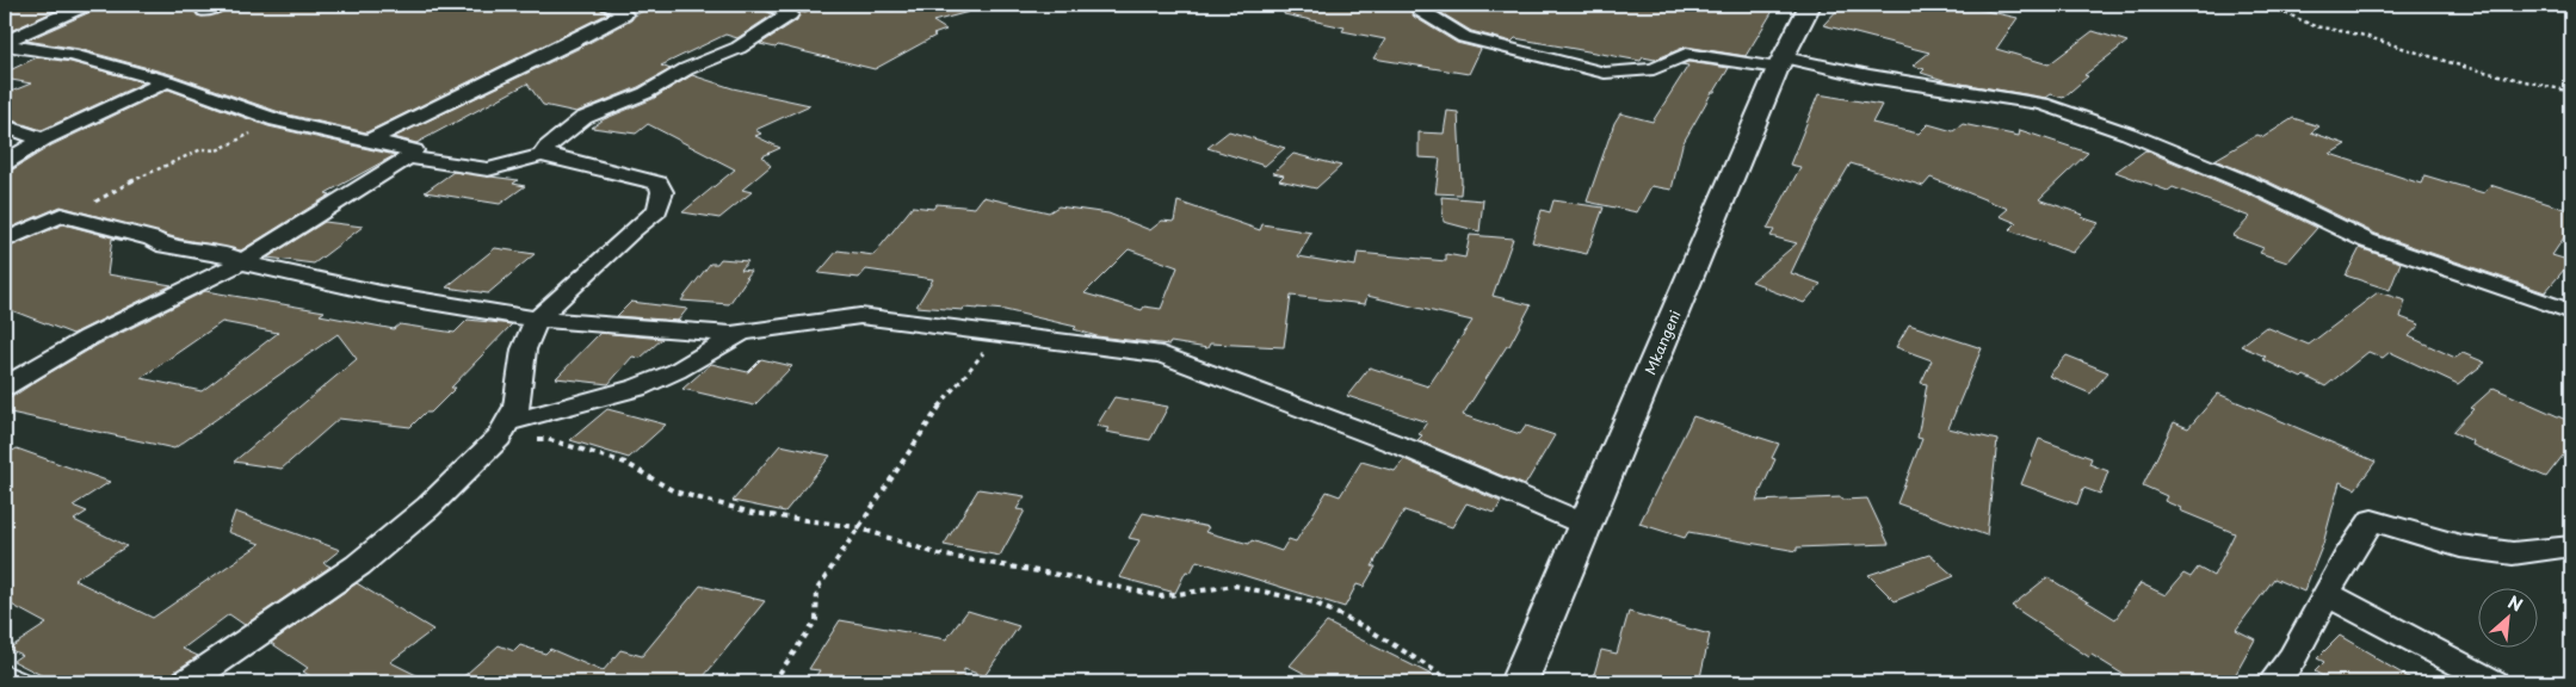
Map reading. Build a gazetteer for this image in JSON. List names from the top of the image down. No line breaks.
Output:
{"streets":{"street":["Mkangeni"]},"north":"top right"}
